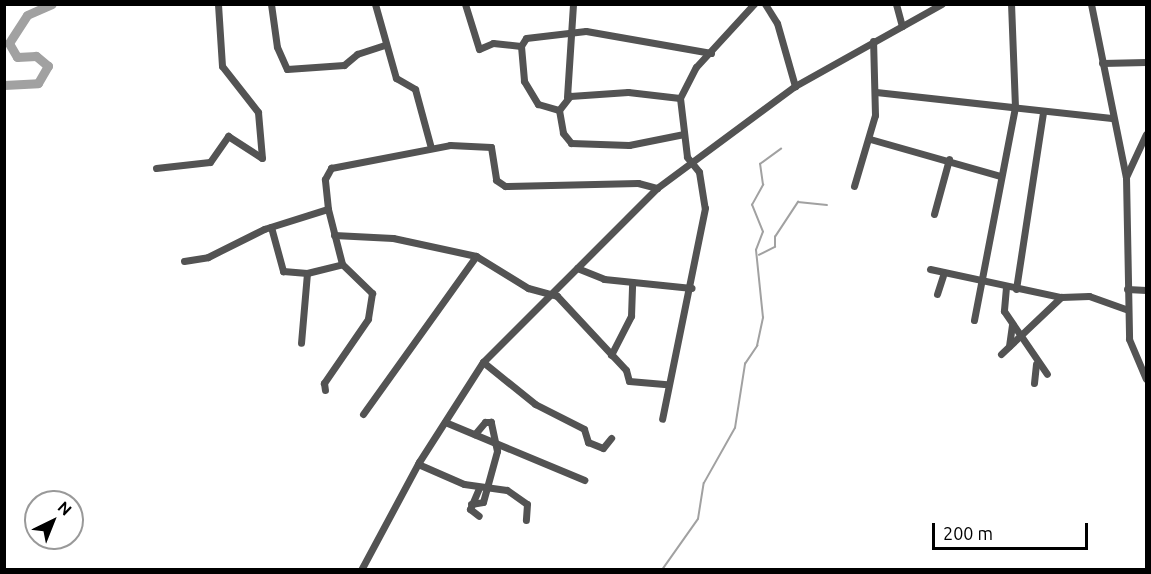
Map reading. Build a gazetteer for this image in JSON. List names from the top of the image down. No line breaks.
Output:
{"scale_bar":"200 m","north":"top right"}
